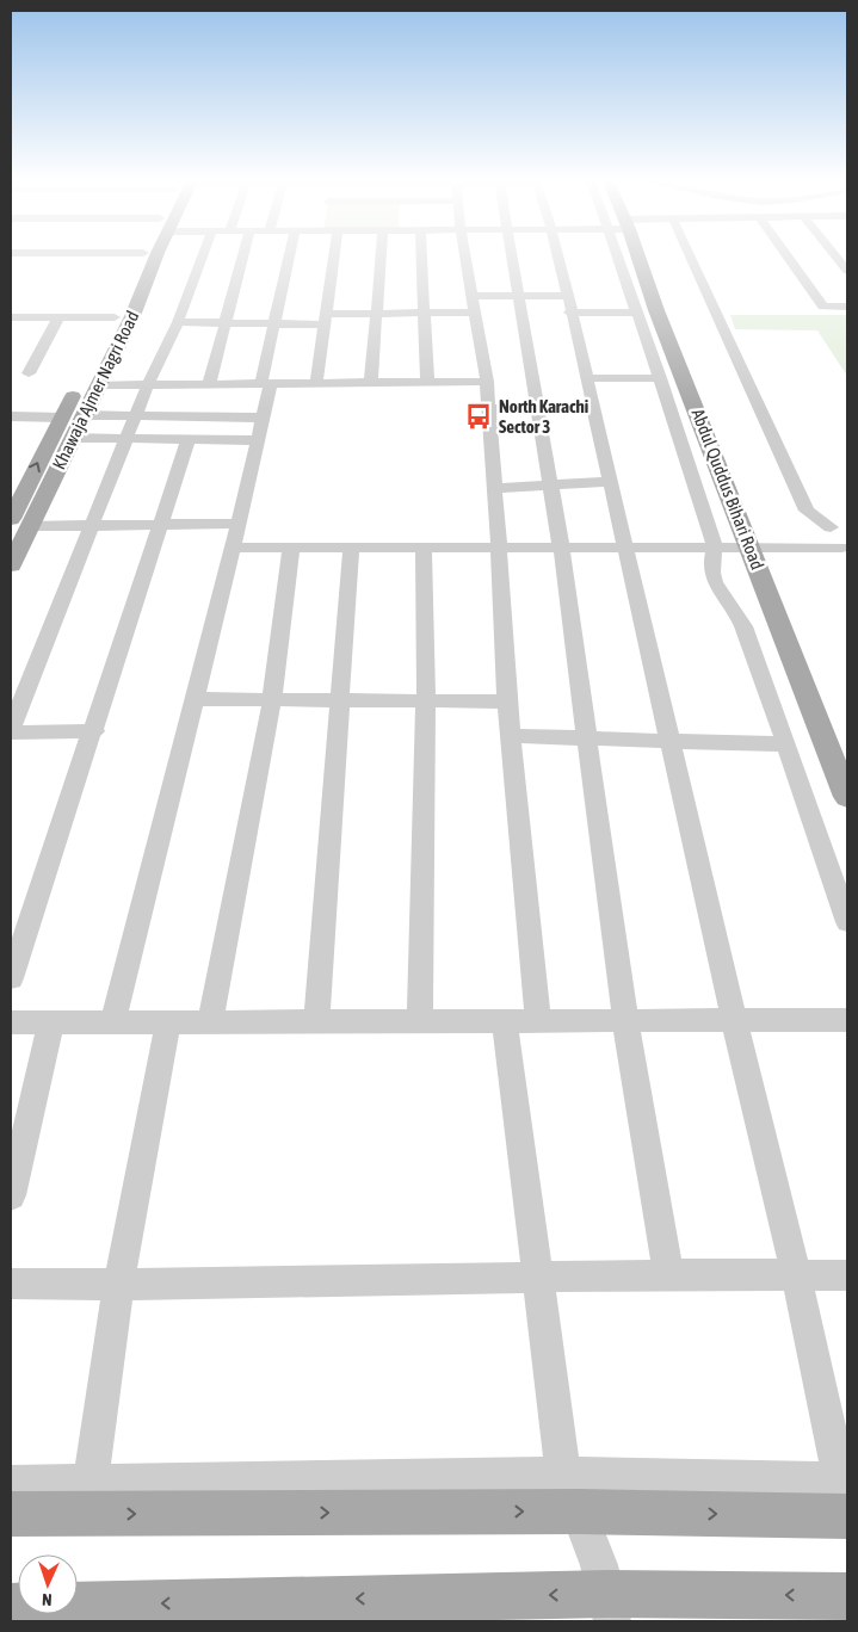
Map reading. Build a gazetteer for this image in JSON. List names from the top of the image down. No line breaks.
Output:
{"streets":{"main road":["Khawaja Ajmer Nagri Road","Abdul Quddus Bihari Road"]},"places":{"bus stop":["North Karachi Sector 3"]},"north":"bottom"}
